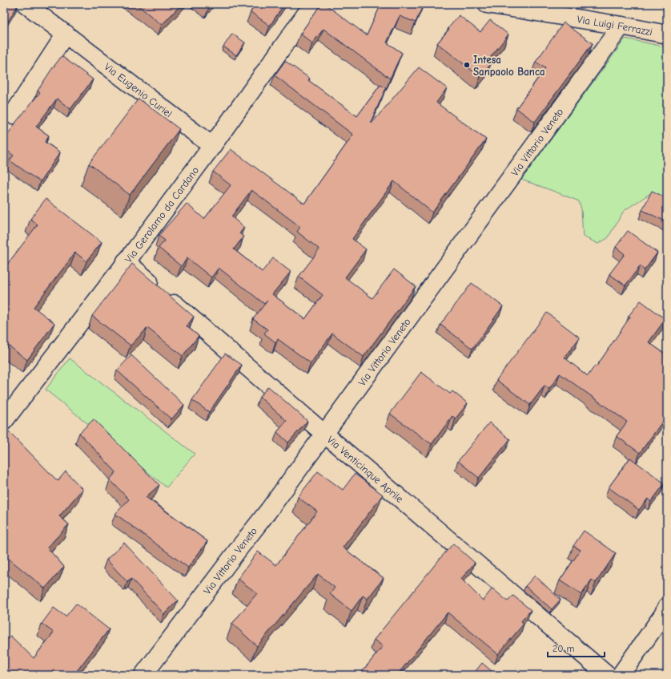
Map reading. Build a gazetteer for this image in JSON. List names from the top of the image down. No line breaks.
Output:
{"streets":{"street":["Via Luigi Ferrazzi","Via Eugenio Curiel","Via Vittorio Veneto","Via Gerolamo da Cardano","Via Venticinque Aprile"]},"crossings":[["Via Luigi Ferrazzi","Via Vittorio Veneto"],["Via Eugenio Curiel","Via Gerolamo da Cardano"],["Via Vittorio Veneto","Via Venticinque Aprile"],["Via Gerolamo da Cardano","Via Venticinque Aprile"]],"places":["Intesa Sanpaolo Banca"],"scale_bar":"20 m"}
